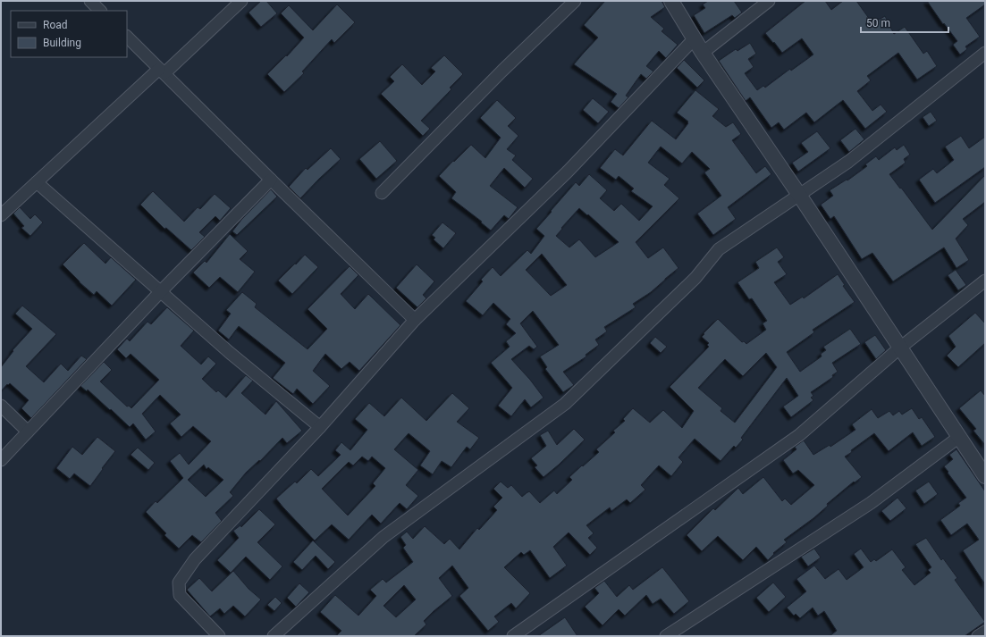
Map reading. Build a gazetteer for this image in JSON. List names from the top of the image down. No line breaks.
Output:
{"legend":["Road","Building"],"scale_bar":"50 m"}
